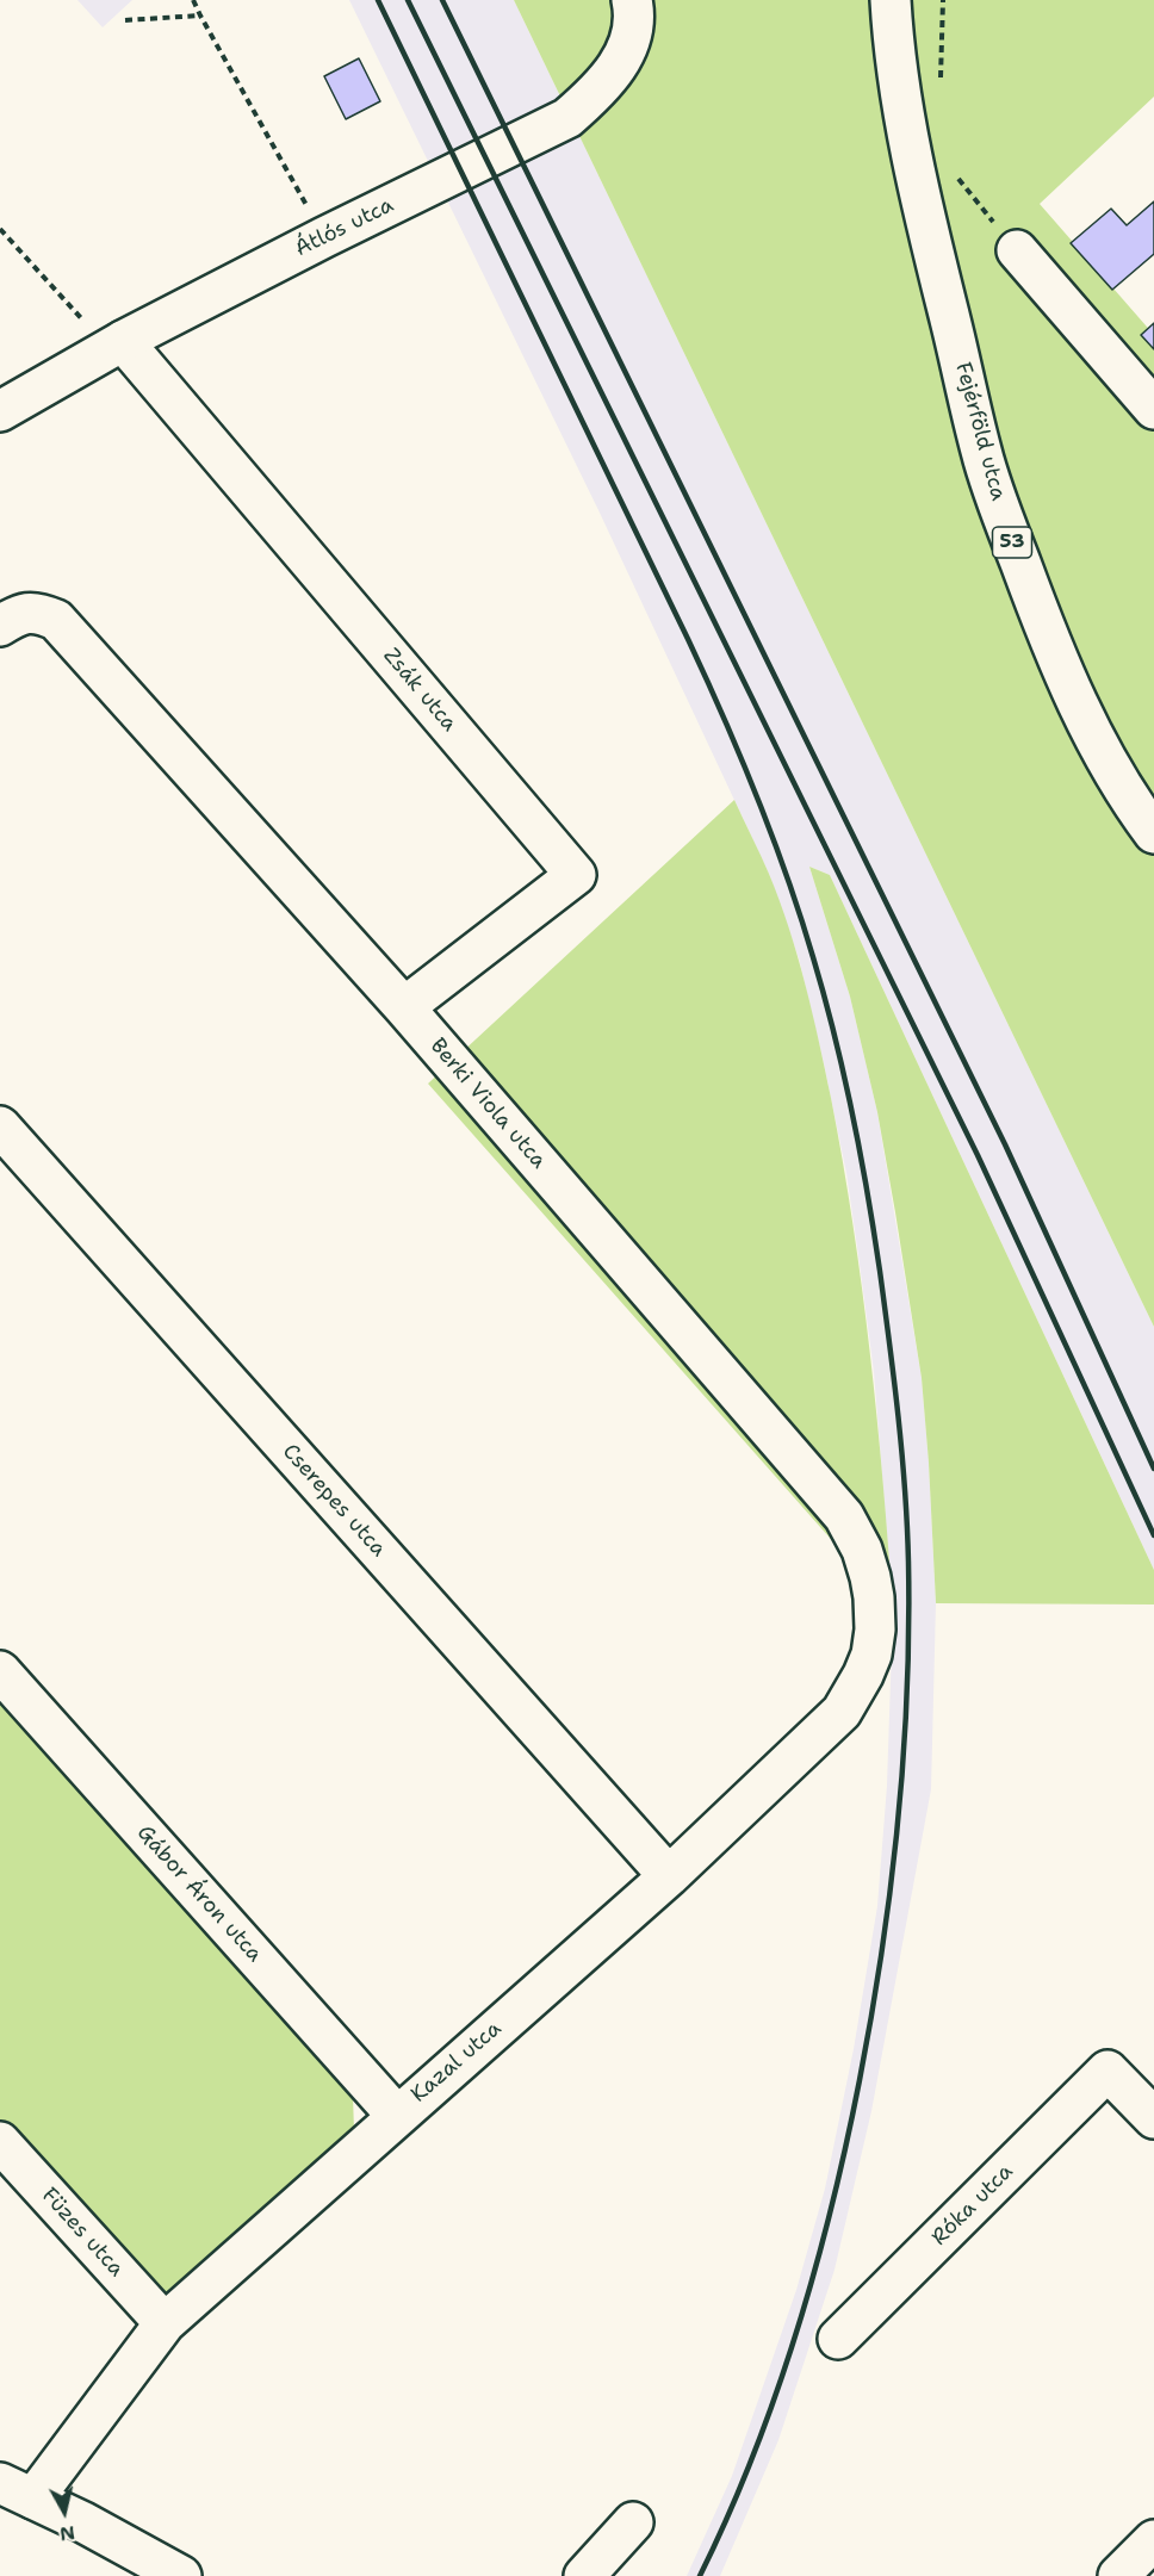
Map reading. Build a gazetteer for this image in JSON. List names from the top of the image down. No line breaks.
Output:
{"streets":{"street":["Átlós utca","Fejérföld utca","53","Zsák utca","Berki Viola utca","Cserepes utca","Gábor Áron utca","Kazal utca","Róka utca","Füzes utca"]},"crossings":[["Átlós utca","Zsák utca"],["Zsák utca","Berki Viola utca"],["Berki Viola utca","Kazal utca"],["Cserepes utca","Kazal utca"],["Gábor Áron utca","Kazal utca"],["Kazal utca","Füzes utca"]],"north":"bottom"}
